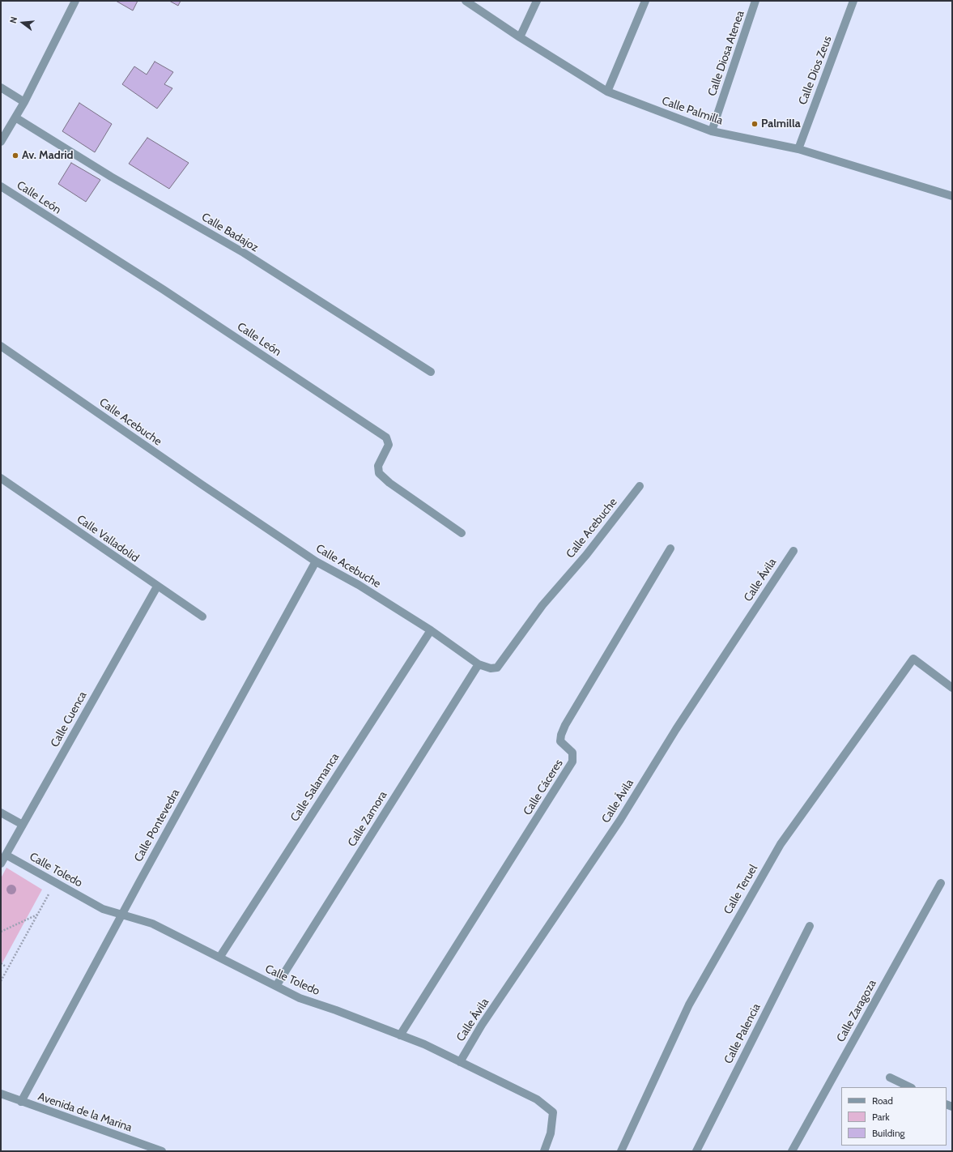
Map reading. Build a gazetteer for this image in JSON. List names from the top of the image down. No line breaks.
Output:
{"streets":{"street":["Calle Diosa Atenea","Calle Dios Zeus","Calle Palmilla","Calle León","Calle Badajoz","Calle Acebuche","Calle Valladolid","Calle Ávila","Calle Cuenca","Calle Salamanca","Calle Cáceres","Calle Zamora","Calle Pontevedra","Calle Toledo","Calle Teruel","Calle Zaragoza","Calle Palencia","Avenida de la Marina"]},"crossings":[["Calle Diosa Atenea","Calle Palmilla"],["Calle Dios Zeus","Calle Palmilla"],["Calle Acebuche","Calle Salamanca"],["Calle Acebuche","Calle Zamora"],["Calle Acebuche","Calle Pontevedra"],["Calle Valladolid","Calle Cuenca"],["Calle Ávila","Calle Toledo"],["Calle Cuenca","Calle Toledo"],["Calle Salamanca","Calle Toledo"],["Calle Cáceres","Calle Toledo"],["Calle Zamora","Calle Toledo"],["Calle Pontevedra","Calle Toledo"],["Calle Pontevedra","Avenida de la Marina"]],"places":["Palmilla","Av. Madrid"],"legend":["Road","Park","Building"],"north":"left"}
